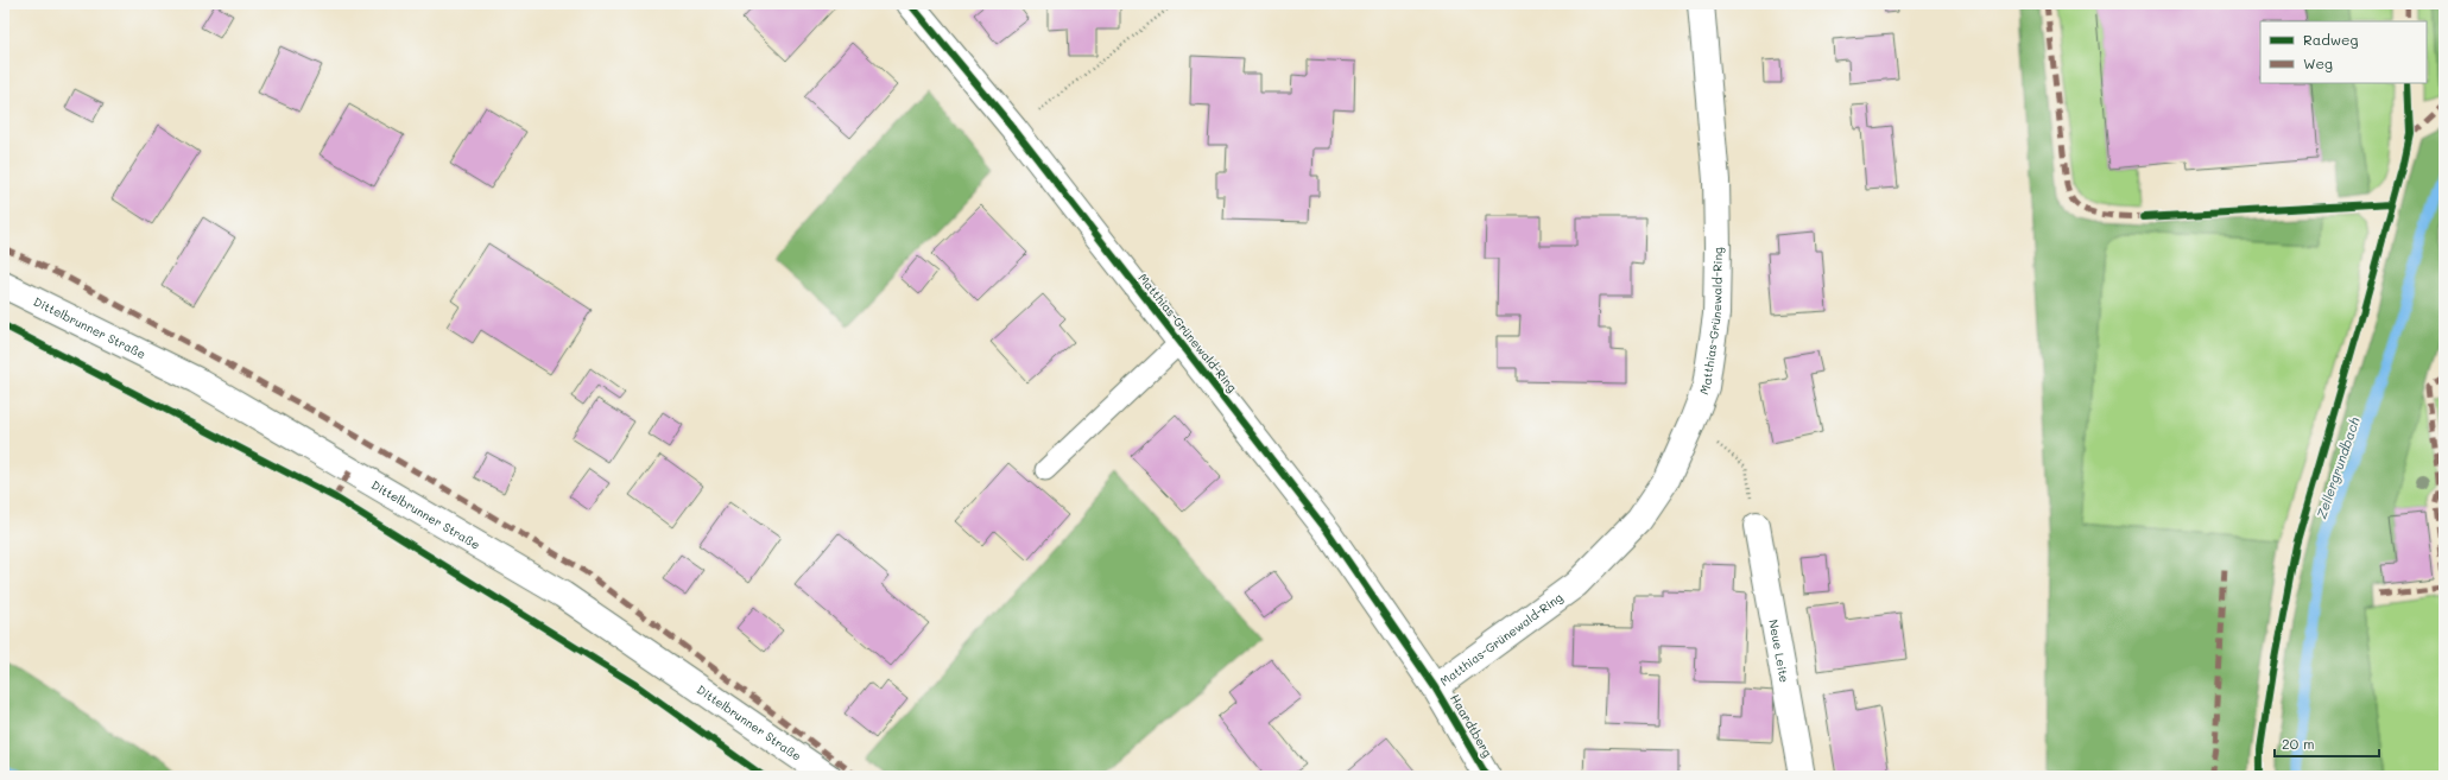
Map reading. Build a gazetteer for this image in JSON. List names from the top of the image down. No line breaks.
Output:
{"streets":{"street":["Matthias-Grünewald-Ring","Dittelbrunner Straße","Neue Leite","Haardtberg"]},"crossings":[["Matthias-Grünewald-Ring","Haardtberg"]],"water":["Zellergrundbach"],"legend":["Radweg","Weg"],"scale_bar":"20 m"}
